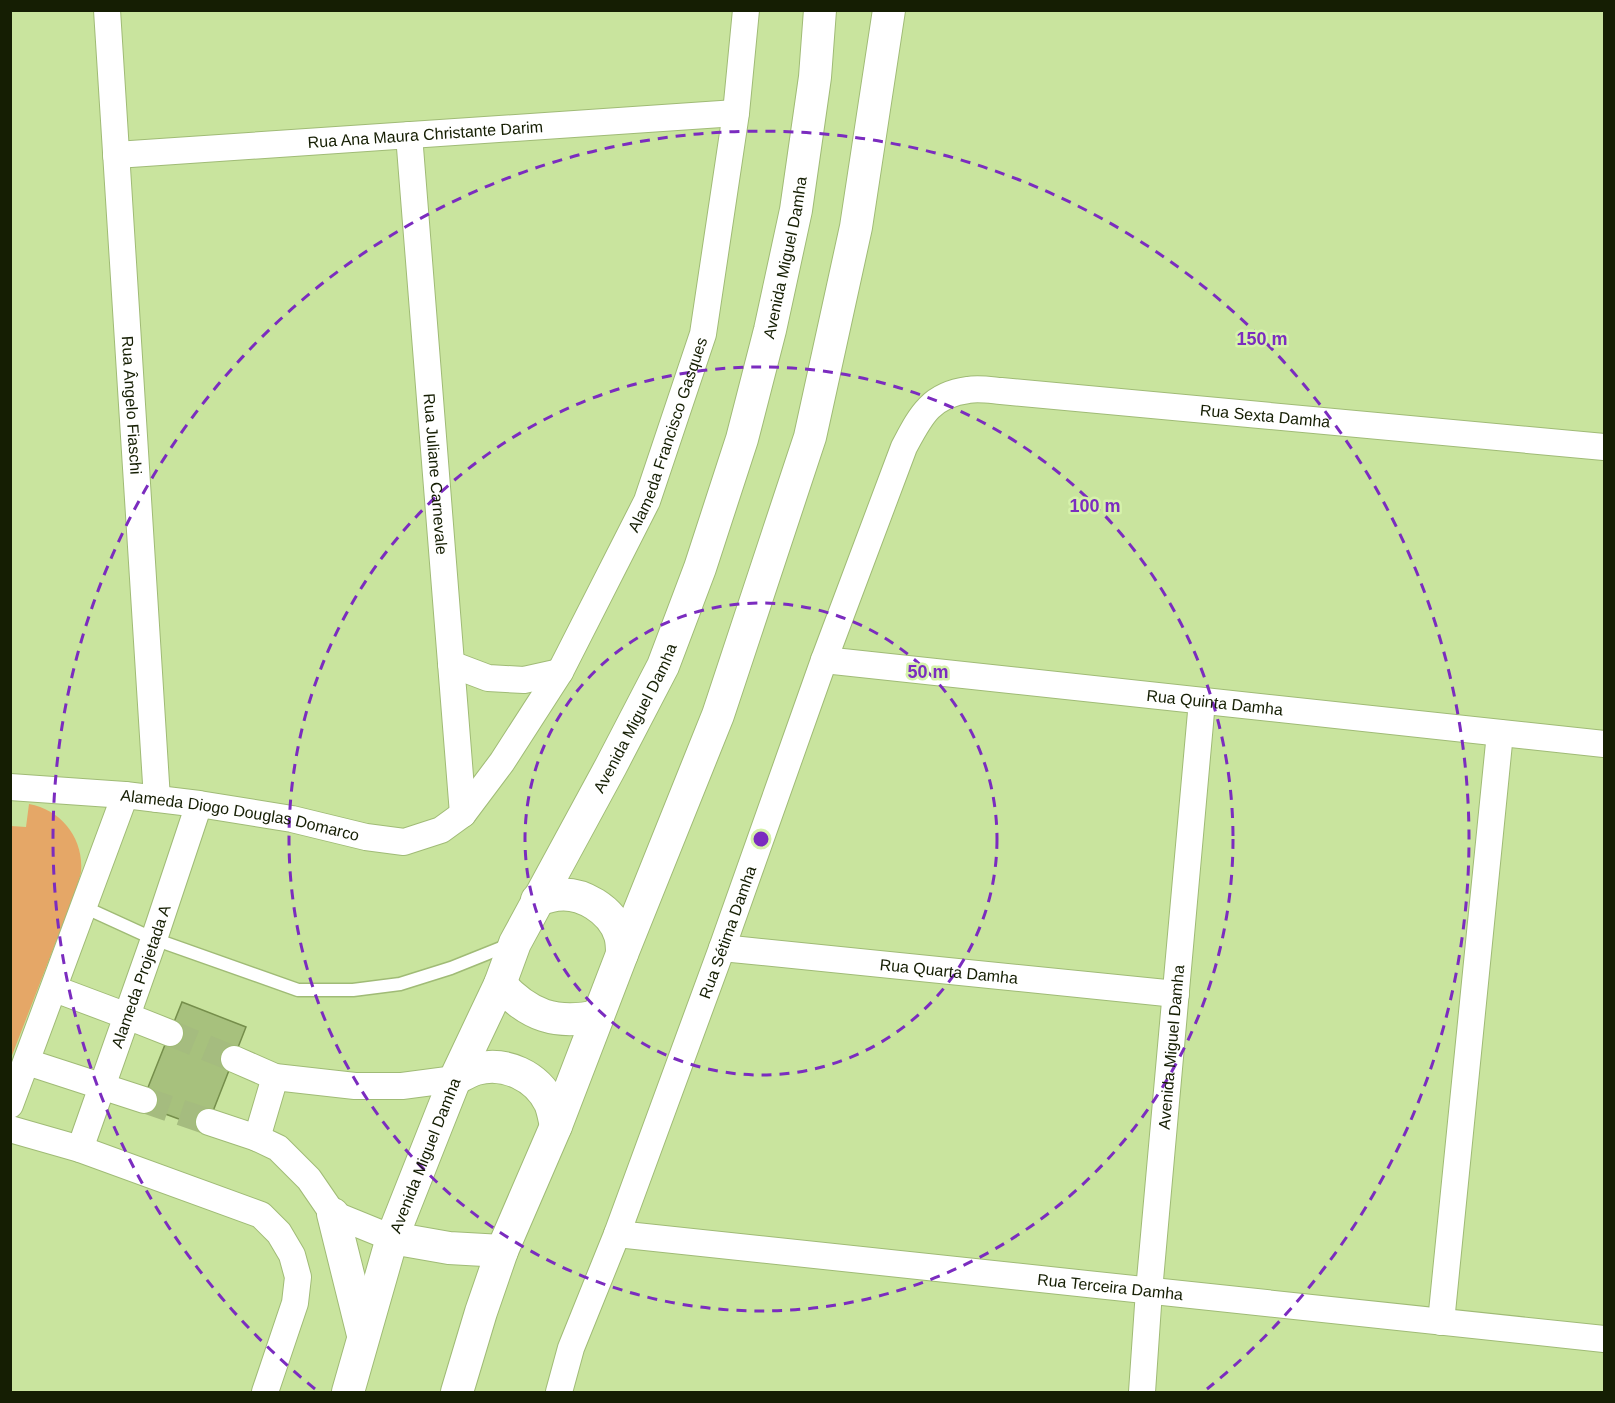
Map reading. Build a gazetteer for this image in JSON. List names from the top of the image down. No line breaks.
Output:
{"streets":{"street":["Rua Ana Maura Christante Darim","Avenida Miguel Damha","Rua Ângelo Fiaschi","Rua Sexta Damha","Alameda Francisco Gasques","Rua Juliane Carnevale","Rua Quinta Damha","Alameda Diogo Douglas Domarco","Rua Sétima Damha","Rua Quarta Damha","Alameda Projetada A","Rua Terceira Damha"]},"crossings":[["Rua Ana Maura Christante Darim","Rua Ângelo Fiaschi"],["Rua Ana Maura Christante Darim","Alameda Francisco Gasques"],["Rua Ana Maura Christante Darim","Rua Juliane Carnevale"],["Avenida Miguel Damha","Rua Quinta Damha"],["Avenida Miguel Damha","Rua Quarta Damha"],["Avenida Miguel Damha","Rua Terceira Damha"],["Rua Ângelo Fiaschi","Alameda Diogo Douglas Domarco"],["Rua Sexta Damha","Rua Sétima Damha"],["Alameda Francisco Gasques","Rua Juliane Carnevale"],["Alameda Francisco Gasques","Alameda Diogo Douglas Domarco"],["Rua Juliane Carnevale","Alameda Diogo Douglas Domarco"],["Rua Quinta Damha","Rua Sétima Damha"],["Alameda Diogo Douglas Domarco","Alameda Projetada A"],["Rua Sétima Damha","Rua Quarta Damha"],["Rua Sétima Damha","Rua Terceira Damha"]],"rings":["150 m","100 m","50 m"]}
